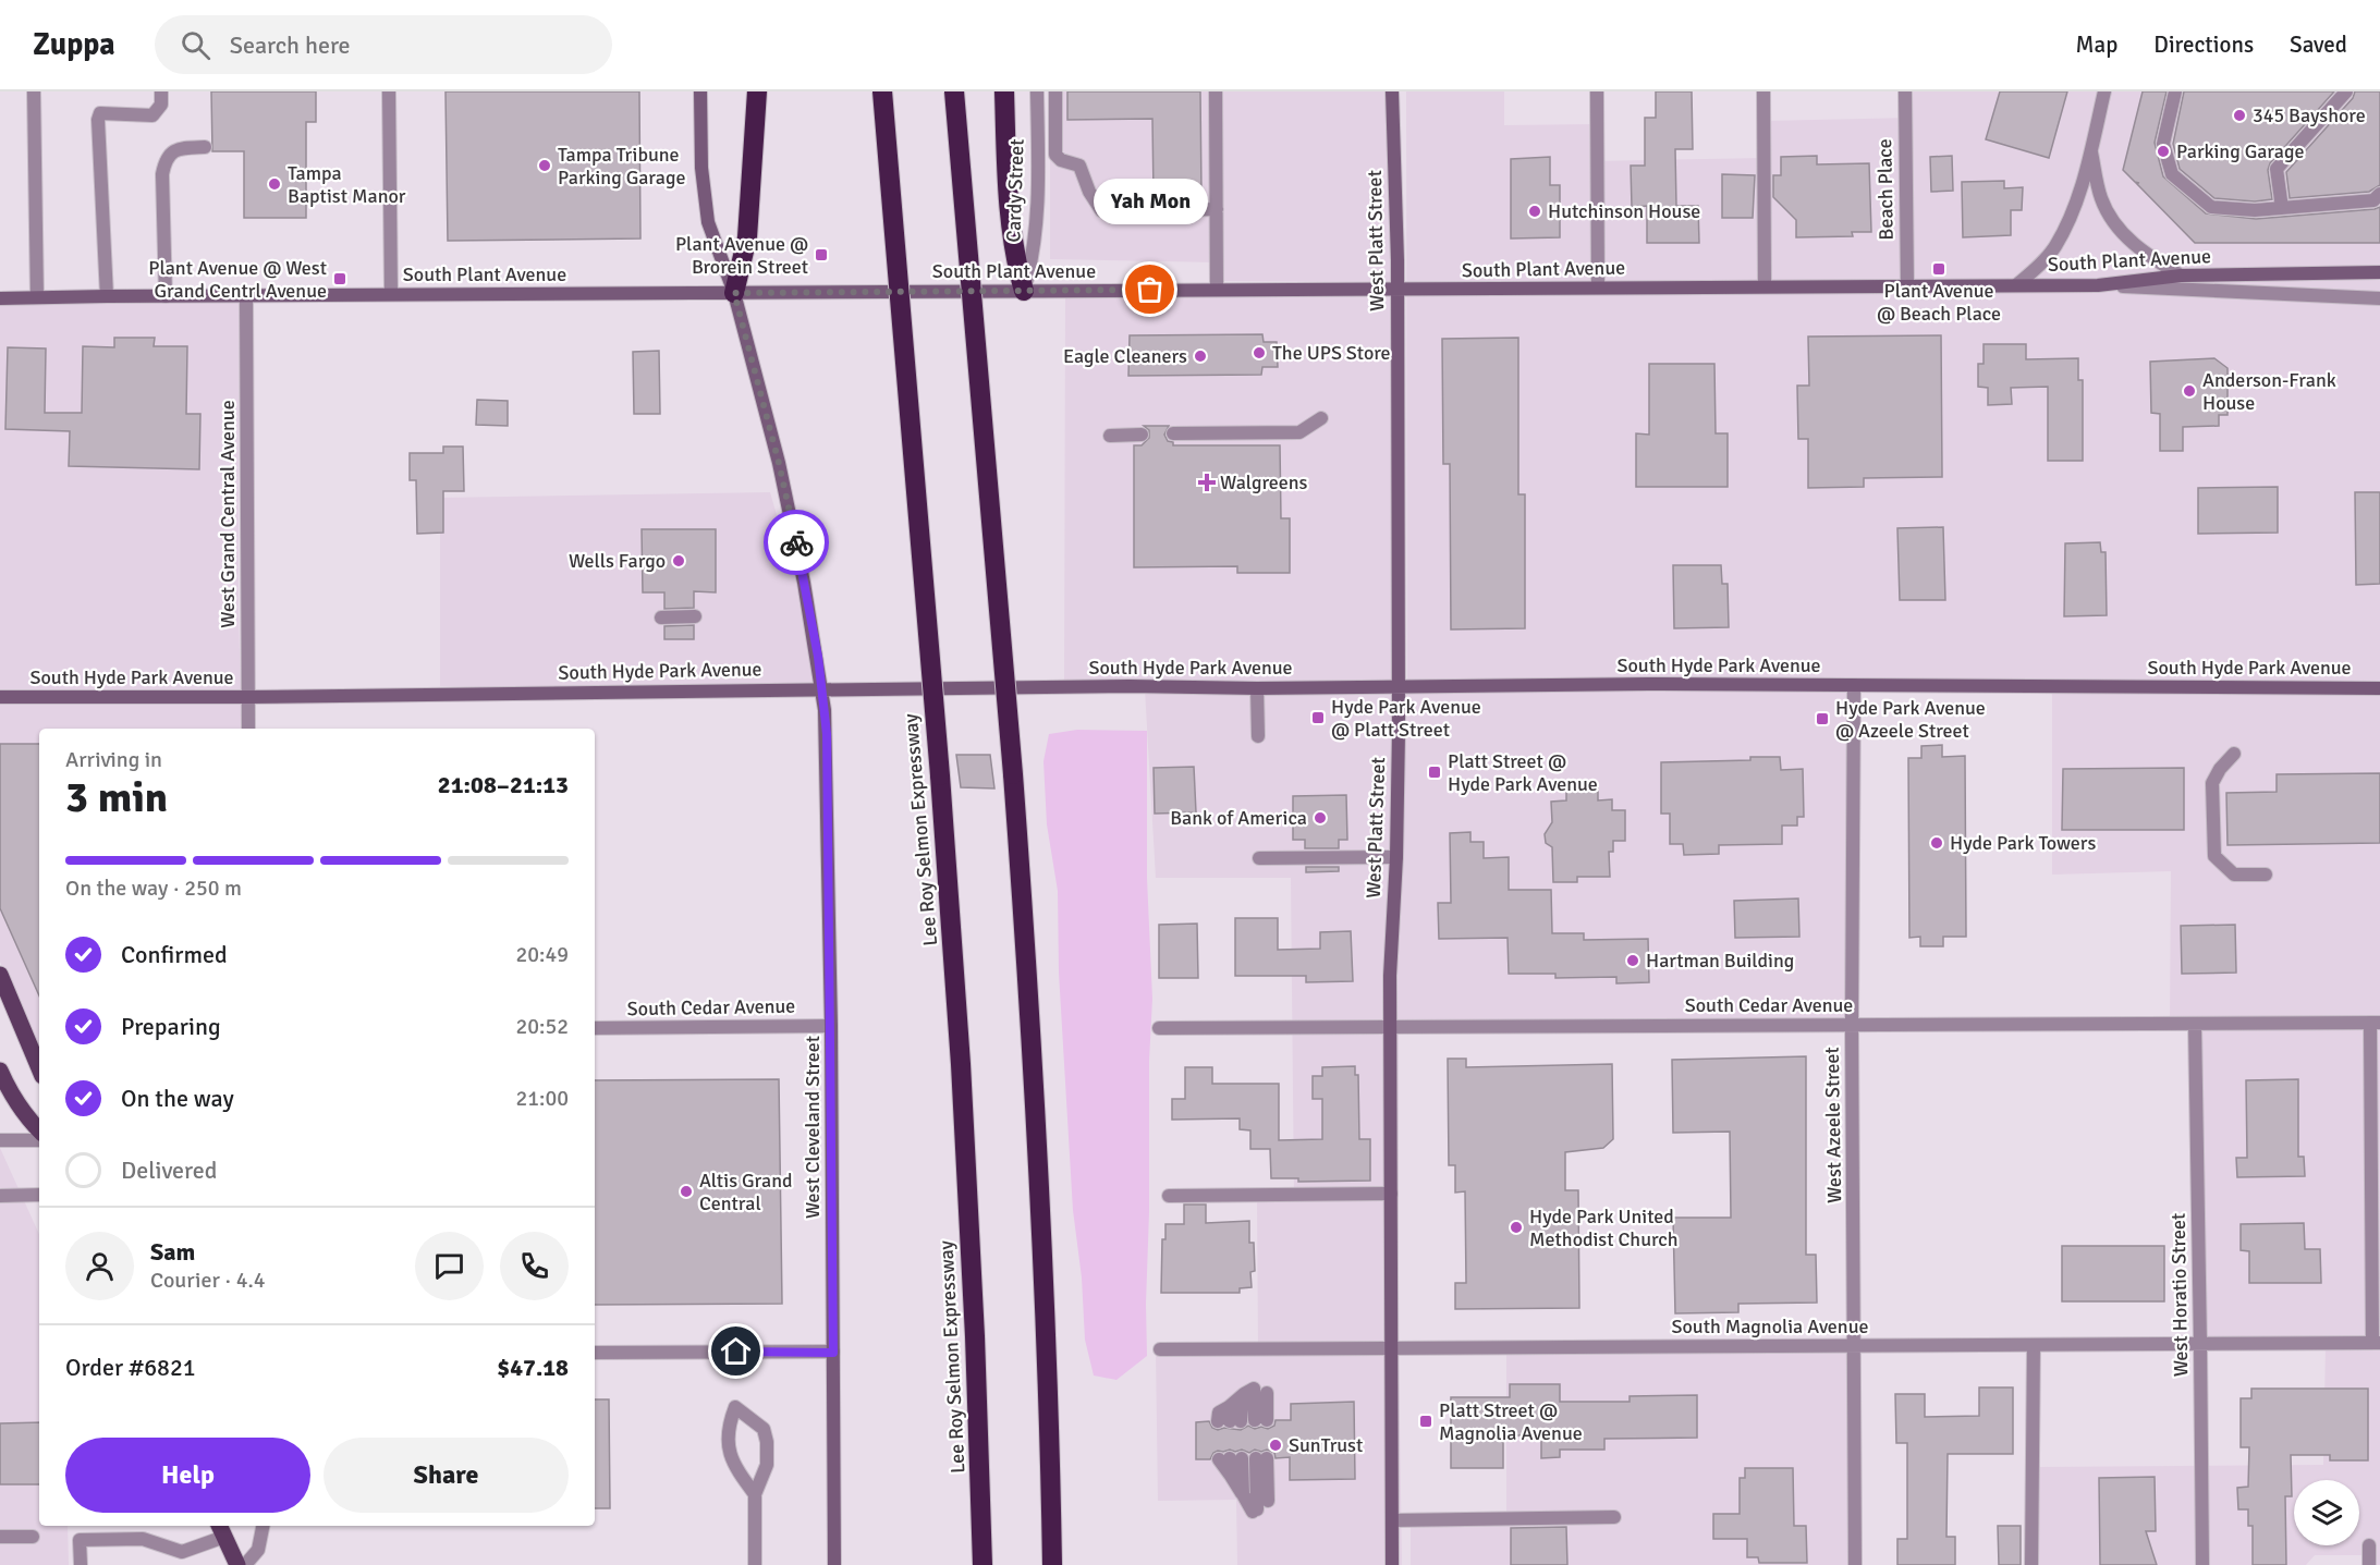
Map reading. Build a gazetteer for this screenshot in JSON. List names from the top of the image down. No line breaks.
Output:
{"streets":{"highway":["Lee Roy Selmon Expressway"],"street":["Beach Place","Cardy Street","West Platt Street","South Plant Avenue","West Grand Central Avenue","South Hyde Park Avenue","South Cedar Avenue","West Azeele Street","West Cleveland Street","West Horatio Street","South Magnolia Avenue"]},"crossings":[["Beach Place","South Plant Avenue"],["Cardy Street","South Plant Avenue"],["West Platt Street","South Plant Avenue"],["West Platt Street","South Hyde Park Avenue"],["West Platt Street","South Cedar Avenue"],["West Platt Street","South Magnolia Avenue"],["South Plant Avenue","West Grand Central Avenue"],["South Plant Avenue","West Cleveland Street"],["West Grand Central Avenue","South Hyde Park Avenue"],["South Hyde Park Avenue","West Azeele Street"],["South Hyde Park Avenue","West Cleveland Street"],["South Cedar Avenue","West Azeele Street"],["South Cedar Avenue","West Cleveland Street"],["South Cedar Avenue","West Horatio Street"],["West Azeele Street","South Magnolia Avenue"],["West Horatio Street","South Magnolia Avenue"]],"places":{"other":["345 Bayshore","Parking Garage","Tampa Tribune Parking Garage","Tampa Baptist Manor","Hutchinson House","Yah Mon","The UPS Store","Eagle Cleaners","Anderson-Frank House","Wells Fargo","Bank of America","Hyde Park Towers","Hartman Building","Altis Grand Central","Hyde Park United Methodist Church","SunTrust"],"transit":["Plant Avenue @ Brorein Street","Plant Avenue @ Beach Place","Plant Avenue @ West Grand Centrl Avenue","Hyde Park Avenue @ Platt Street","Hyde Park Avenue @ Azeele Street","Platt Street @ Hyde Park Avenue","Platt Street @ Magnolia Avenue"],"health":["Walgreens"]},"page":{"header":"Zuppa","search":"Search here","nav":["Map","Directions","Saved"],"bubble":"Yah Mon","heading":["3 min","Arriving in","21:08–21:13"],"panel":["Sam","Courier · 4.4","Order #6821","$47.18"],"bar":"On the way · 250 m","list":[["Confirmed","20:49"],["Preparing","20:52"],["On the way","21:00"],"Delivered"],"buttons":["Help","Share"]}}
